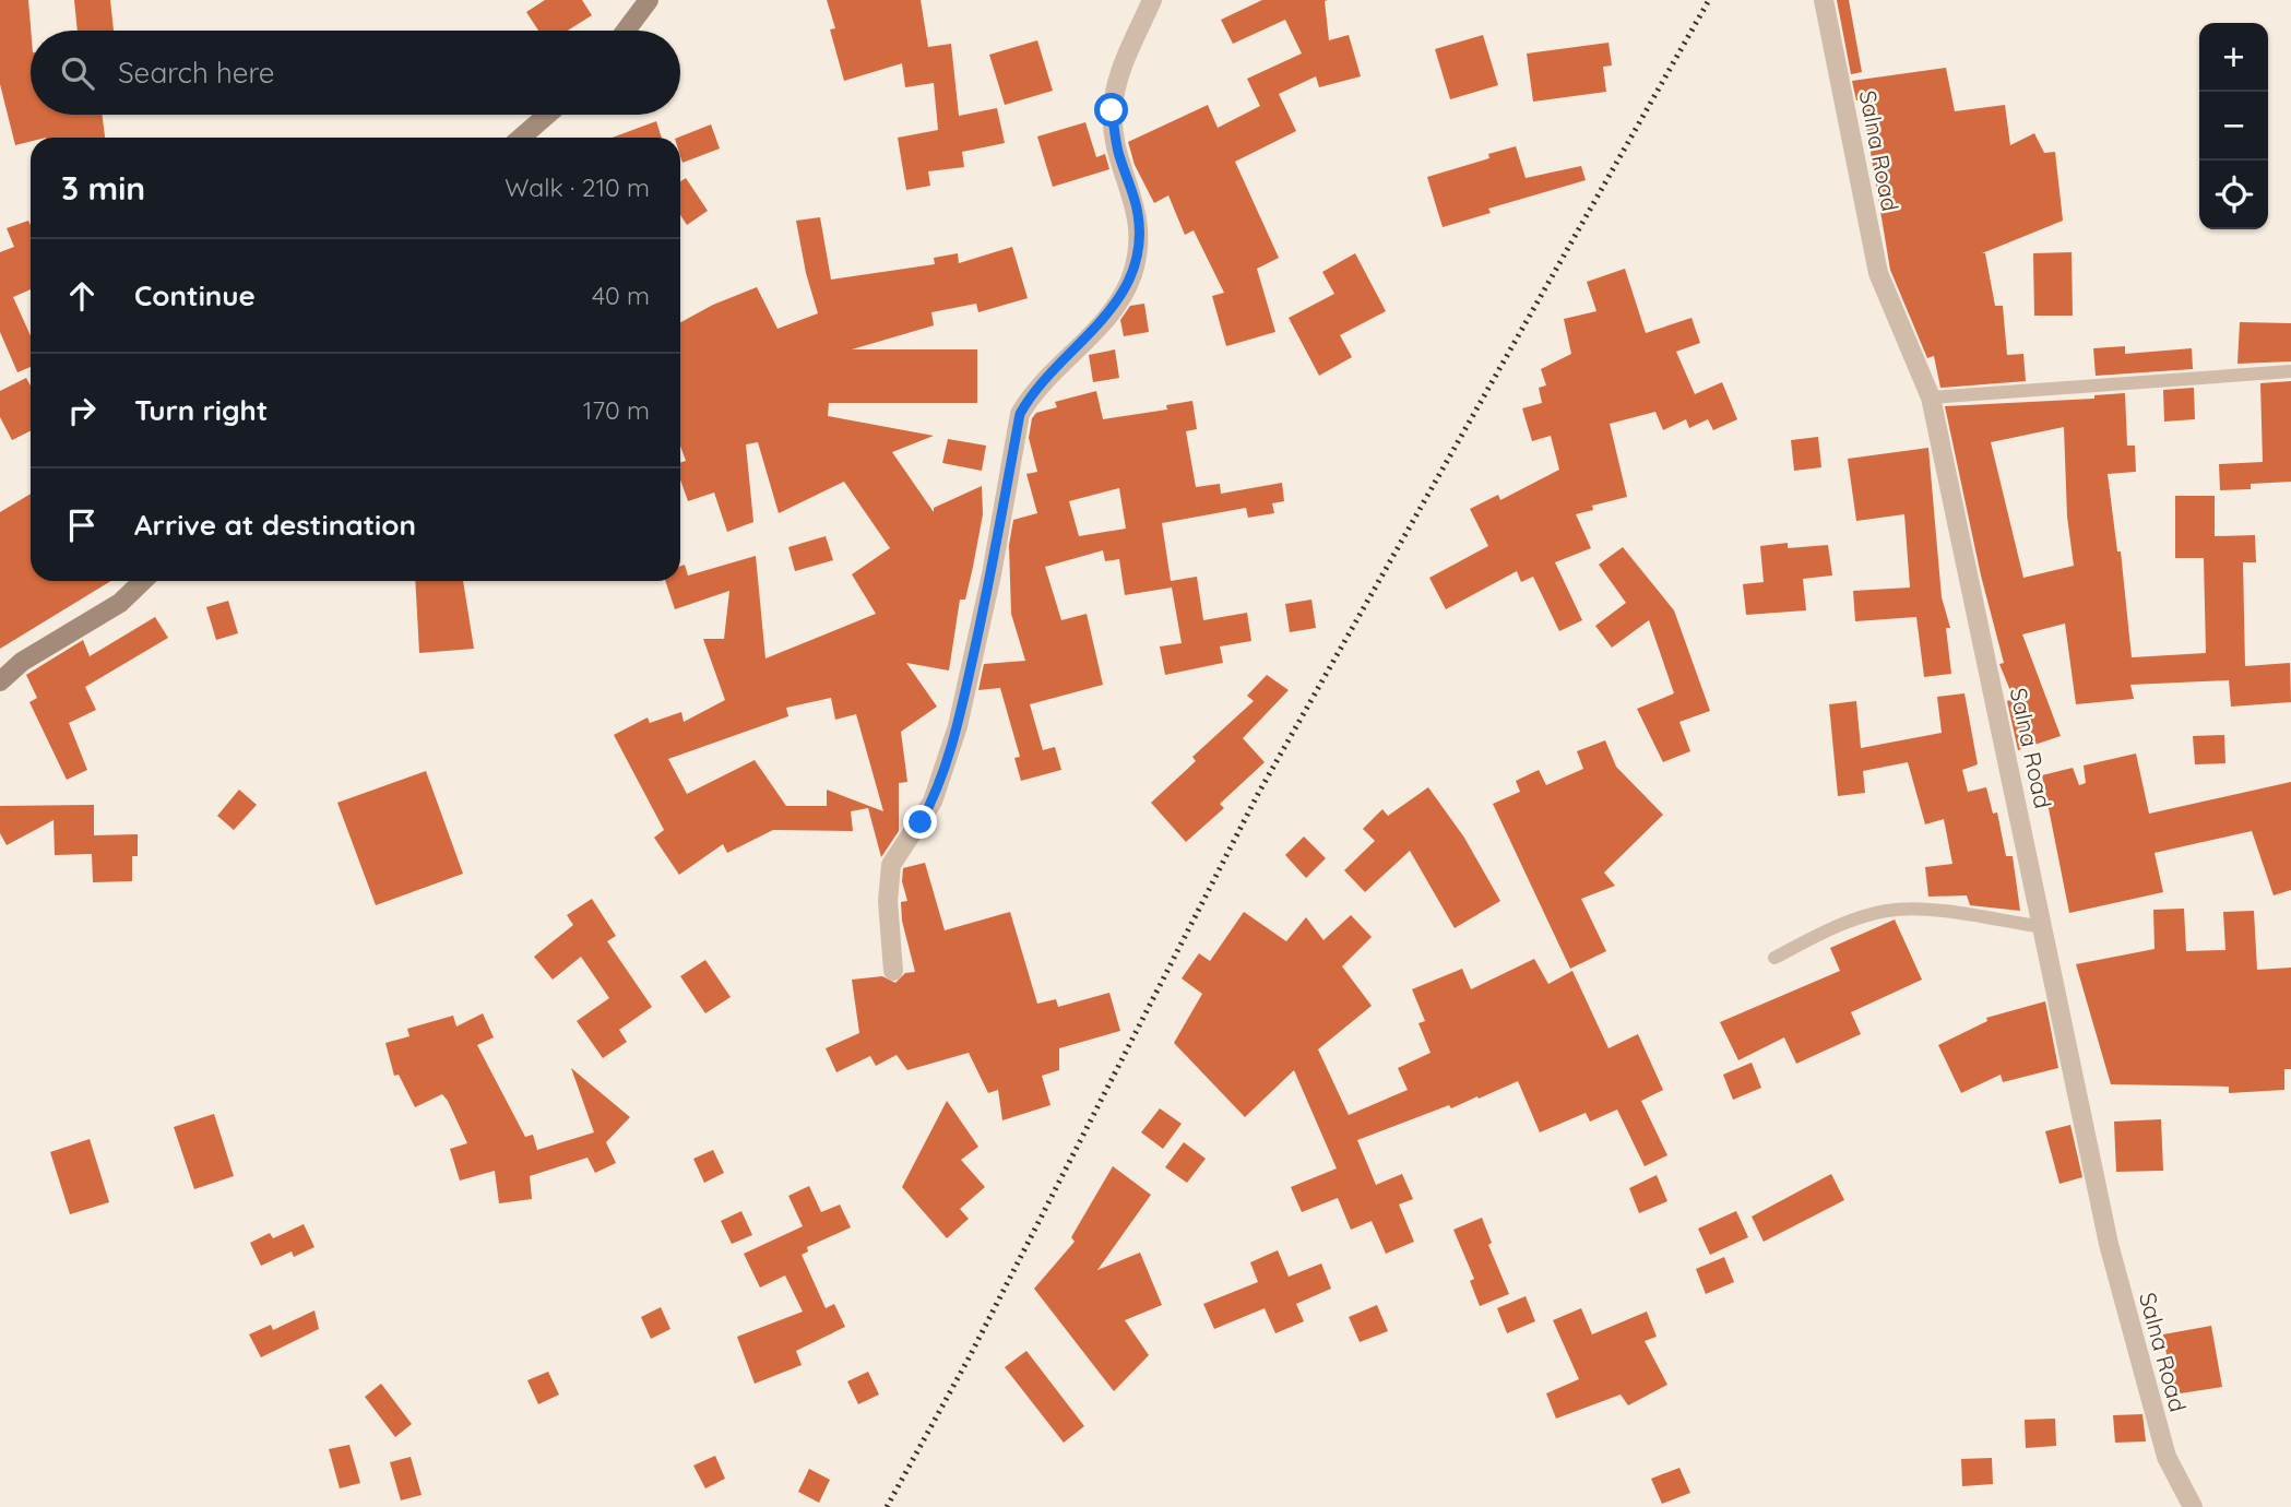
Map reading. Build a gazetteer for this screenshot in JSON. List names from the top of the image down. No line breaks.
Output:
{"streets":{"street":["Salna Road"]},"page":{"map_buttons":["+","−"],"search":"Search here","heading":["3 min","Walk · 210 m"],"list":[["Continue","40 m"],["Turn right","170 m"],"Arrive at destination"]}}
